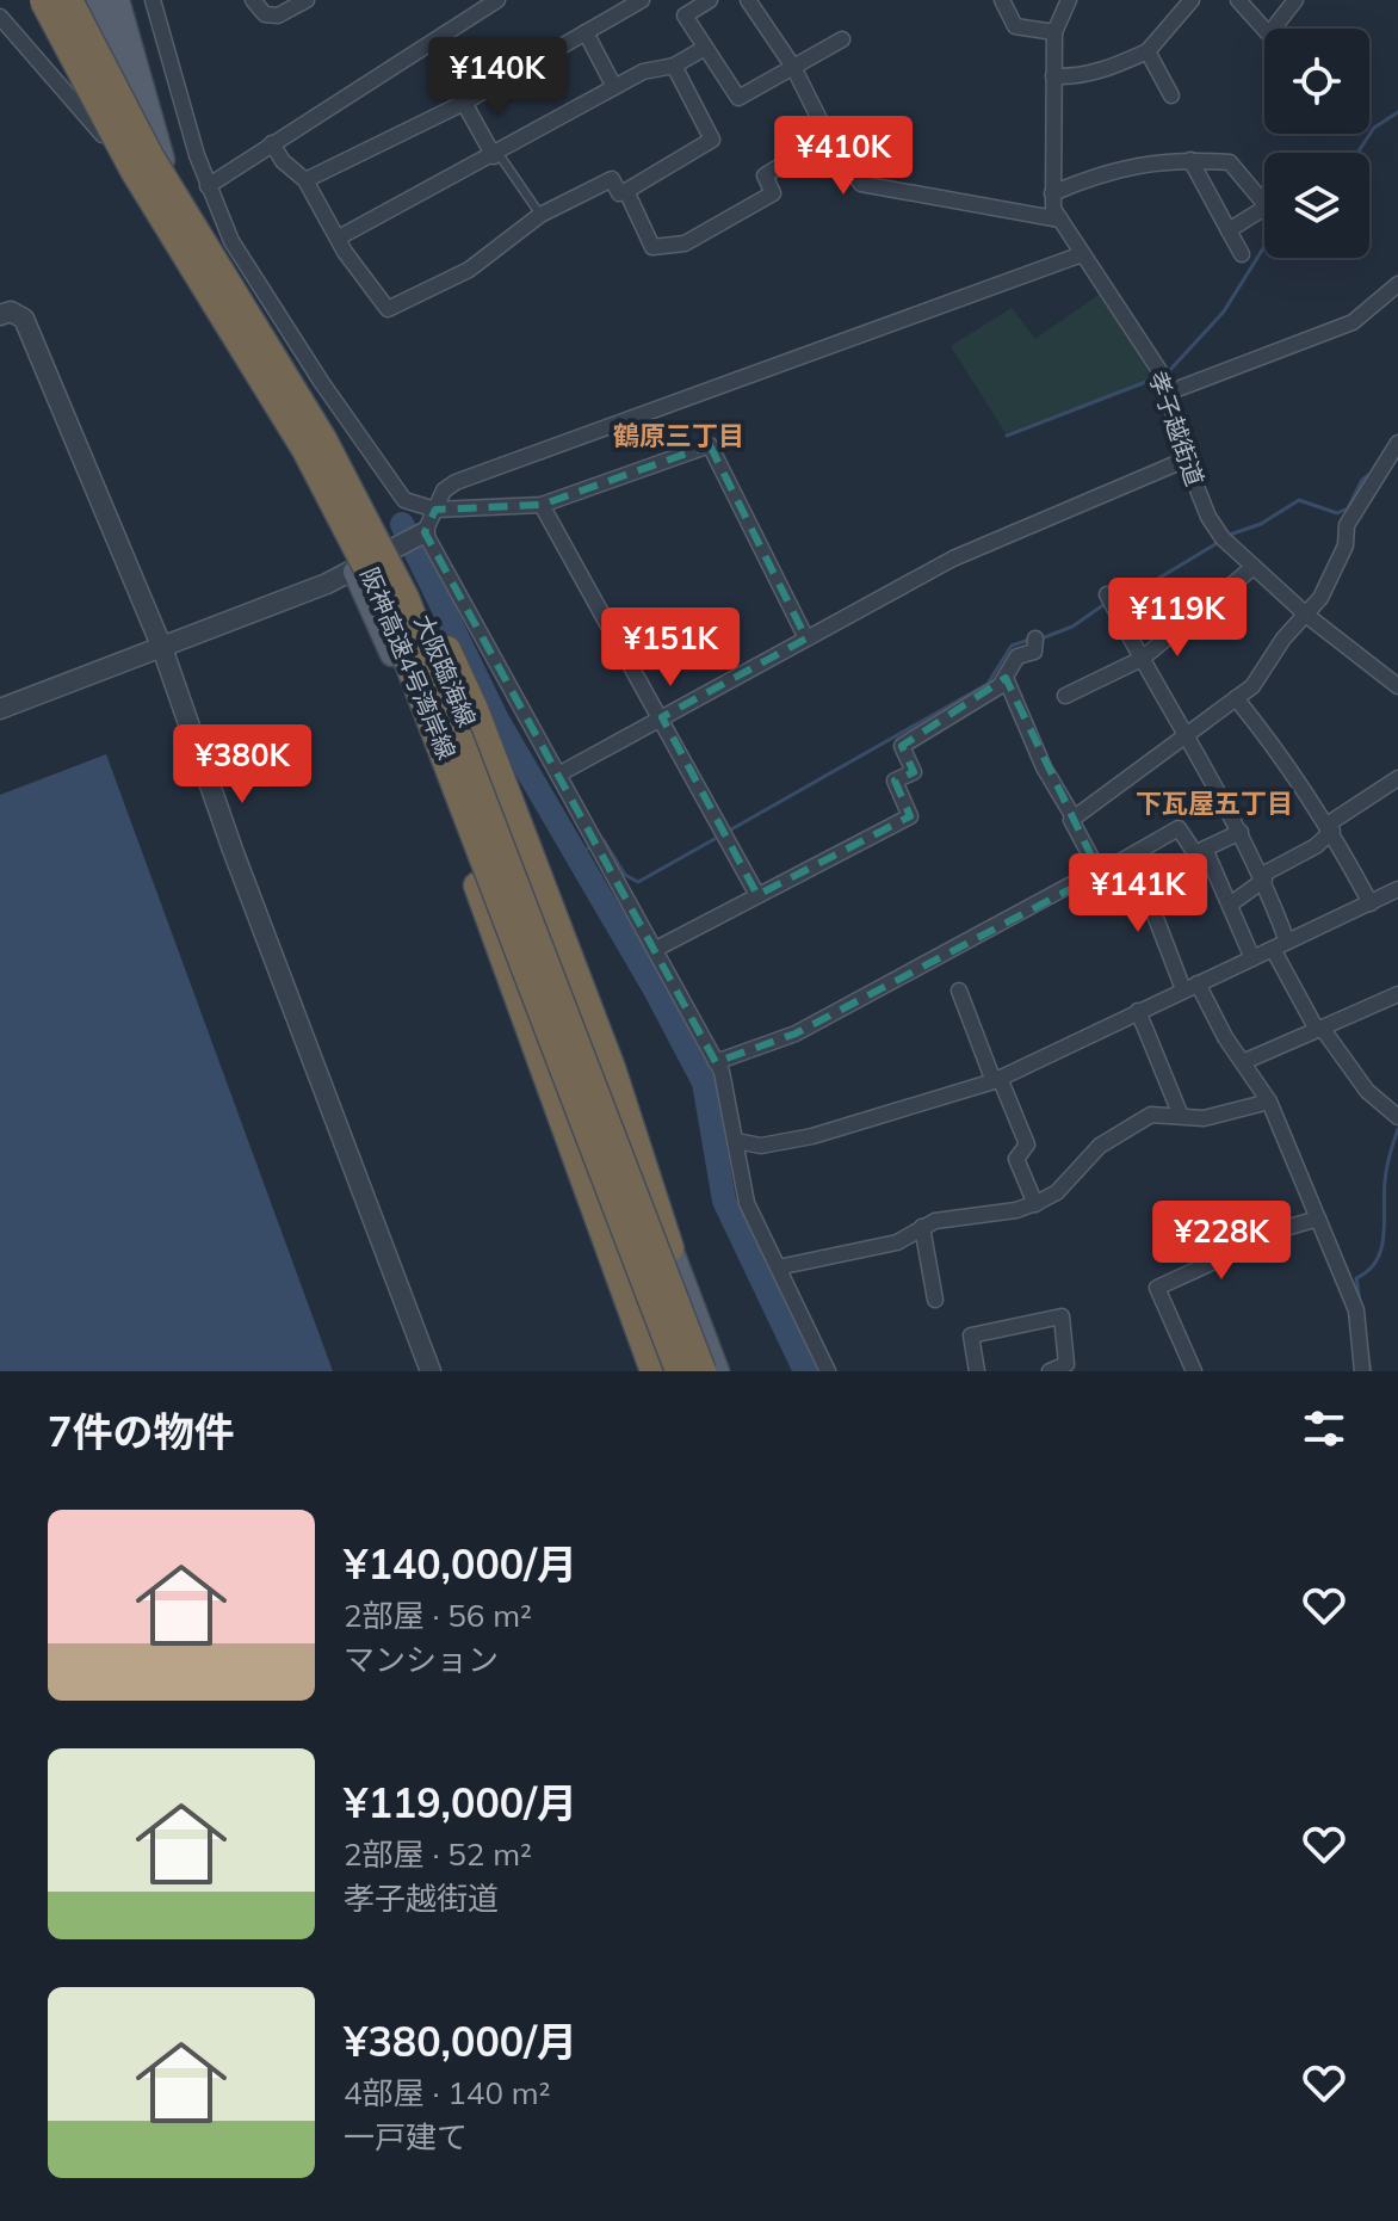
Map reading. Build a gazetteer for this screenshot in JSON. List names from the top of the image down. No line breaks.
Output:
{"streets":{"highway":["阪神高速4号湾岸線"],"main road":["大阪臨海線"],"street":["孝子越街道"]},"districts":["鶴原三丁目","下瓦屋五丁目"],"page":{"price":["¥140K","¥410K","¥119K","¥151K","¥380K","¥141K","¥228K"],"heading":"7件の物件","list":[{"name":"¥140,000/月","note":"2部屋 · 56 m² · マンション"},{"name":"¥119,000/月","note":"2部屋 · 52 m² · 孝子越街道"},{"name":"¥380,000/月","note":"4部屋 · 140 m² · 一戸建て"}]}}
